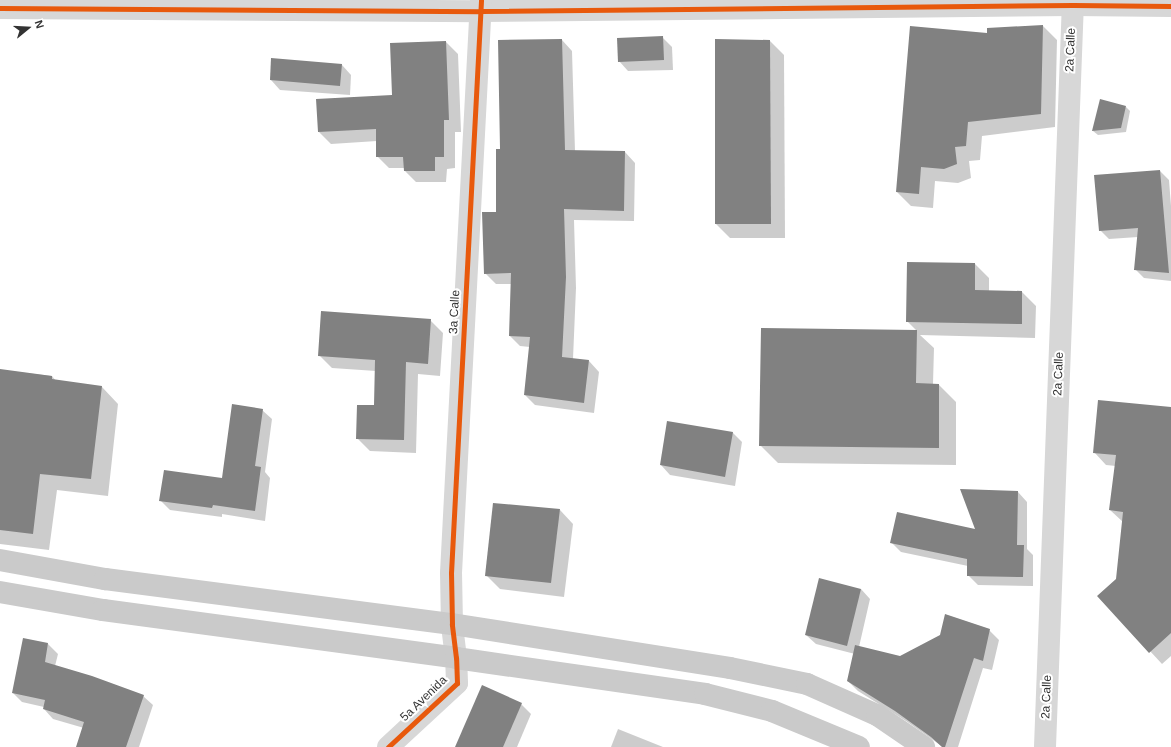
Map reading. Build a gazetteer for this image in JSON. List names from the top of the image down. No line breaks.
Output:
{"streets":{"street":["2a Calle","3a Calle","5a Avenida"]},"crossings":[["3a Calle","5a Avenida"]],"north":"right"}
